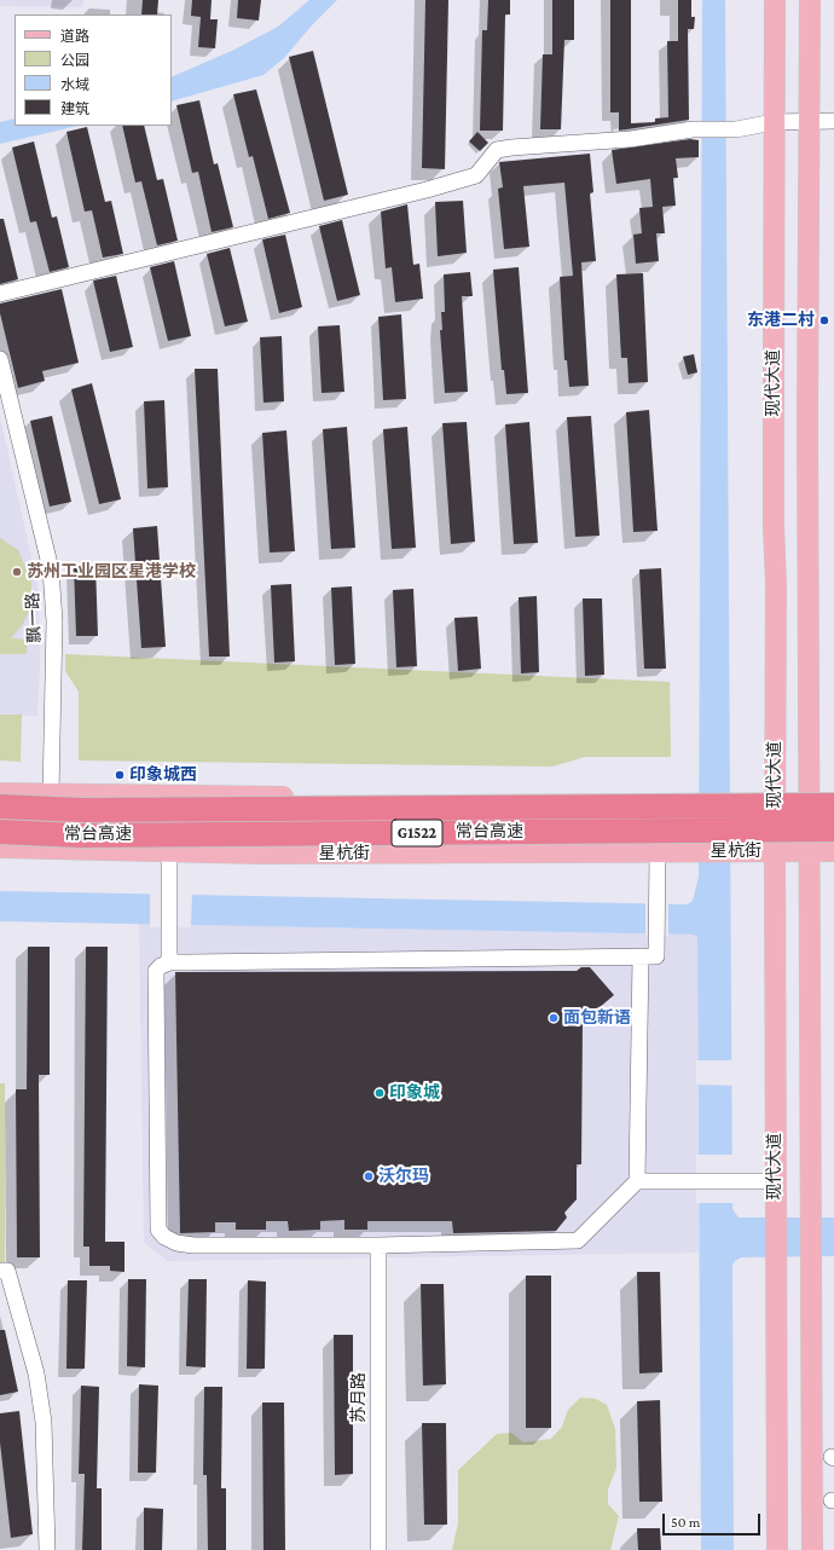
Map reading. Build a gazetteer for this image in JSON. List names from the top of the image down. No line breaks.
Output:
{"streets":{"highway":["常台高速","G1522"],"main road":["现代大道","星杭街"],"street":["飘一路","苏月路"]},"crossings":[["现代大道","星杭街"]],"places":["东港二村","苏州工业园区星港学校","印象城西","面包新语","印象城","沃尔玛"],"legend":["道路","公园","水域","建筑"],"scale_bar":"50 m"}
